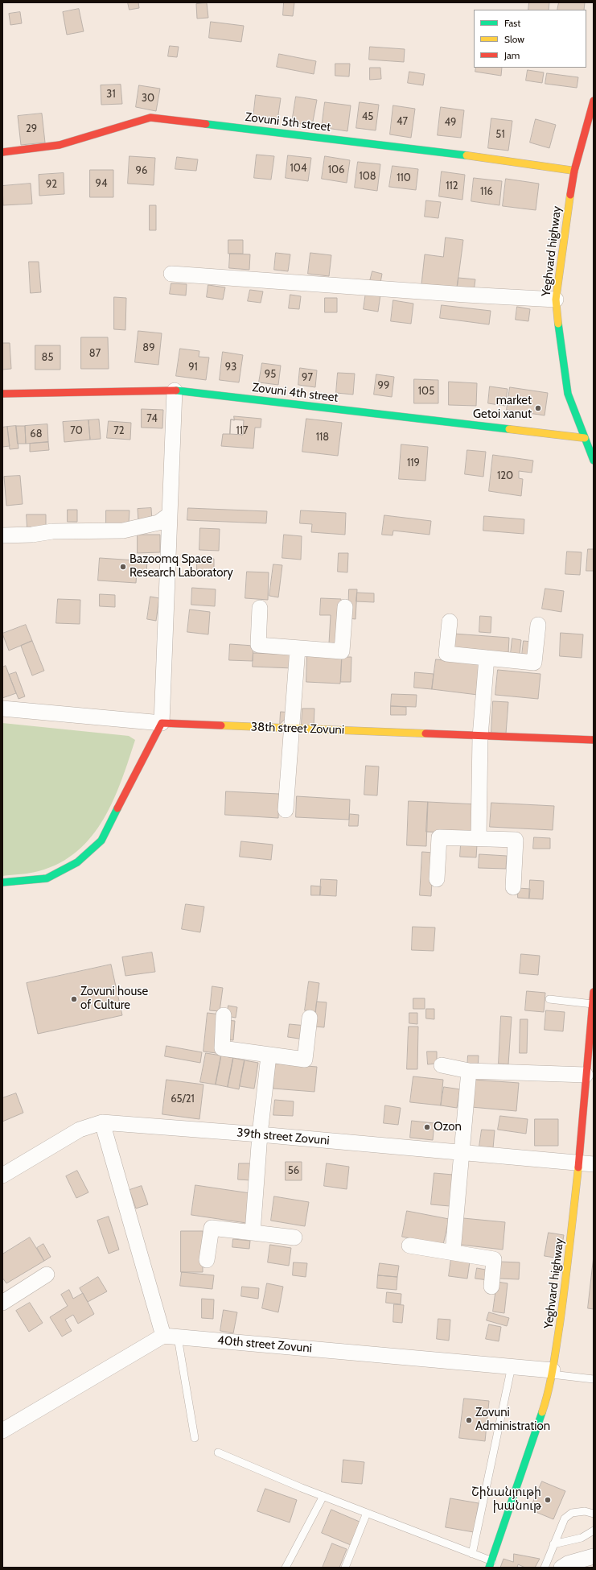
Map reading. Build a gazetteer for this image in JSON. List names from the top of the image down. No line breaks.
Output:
{"streets":{"street":["Zovuni 5th street","Yeghvard highway","Zovuni 4th street","38th street Zovuni","39th street Zovuni","40th street Zovuni"]},"crossings":[["Zovuni 5th street","Yeghvard highway"],["Yeghvard highway","Zovuni 4th street"],["Yeghvard highway","39th street Zovuni"],["Yeghvard highway","40th street Zovuni"]],"places":["market Getoi xanut","Bazoomq Space Research Laboratory","Zovuni house of Culture","Ozon","Zovuni Administration","Շինանյութի խանութ"],"house_numbers":["31","30","45","47","49","29","51","104","106","96","108","110","94","92","112","116","89","87","85","91","93","95","97","99","105","74","70","72","117","68","118","119","120","65/21","56"],"legend":["Fast","Slow","Jam"]}
